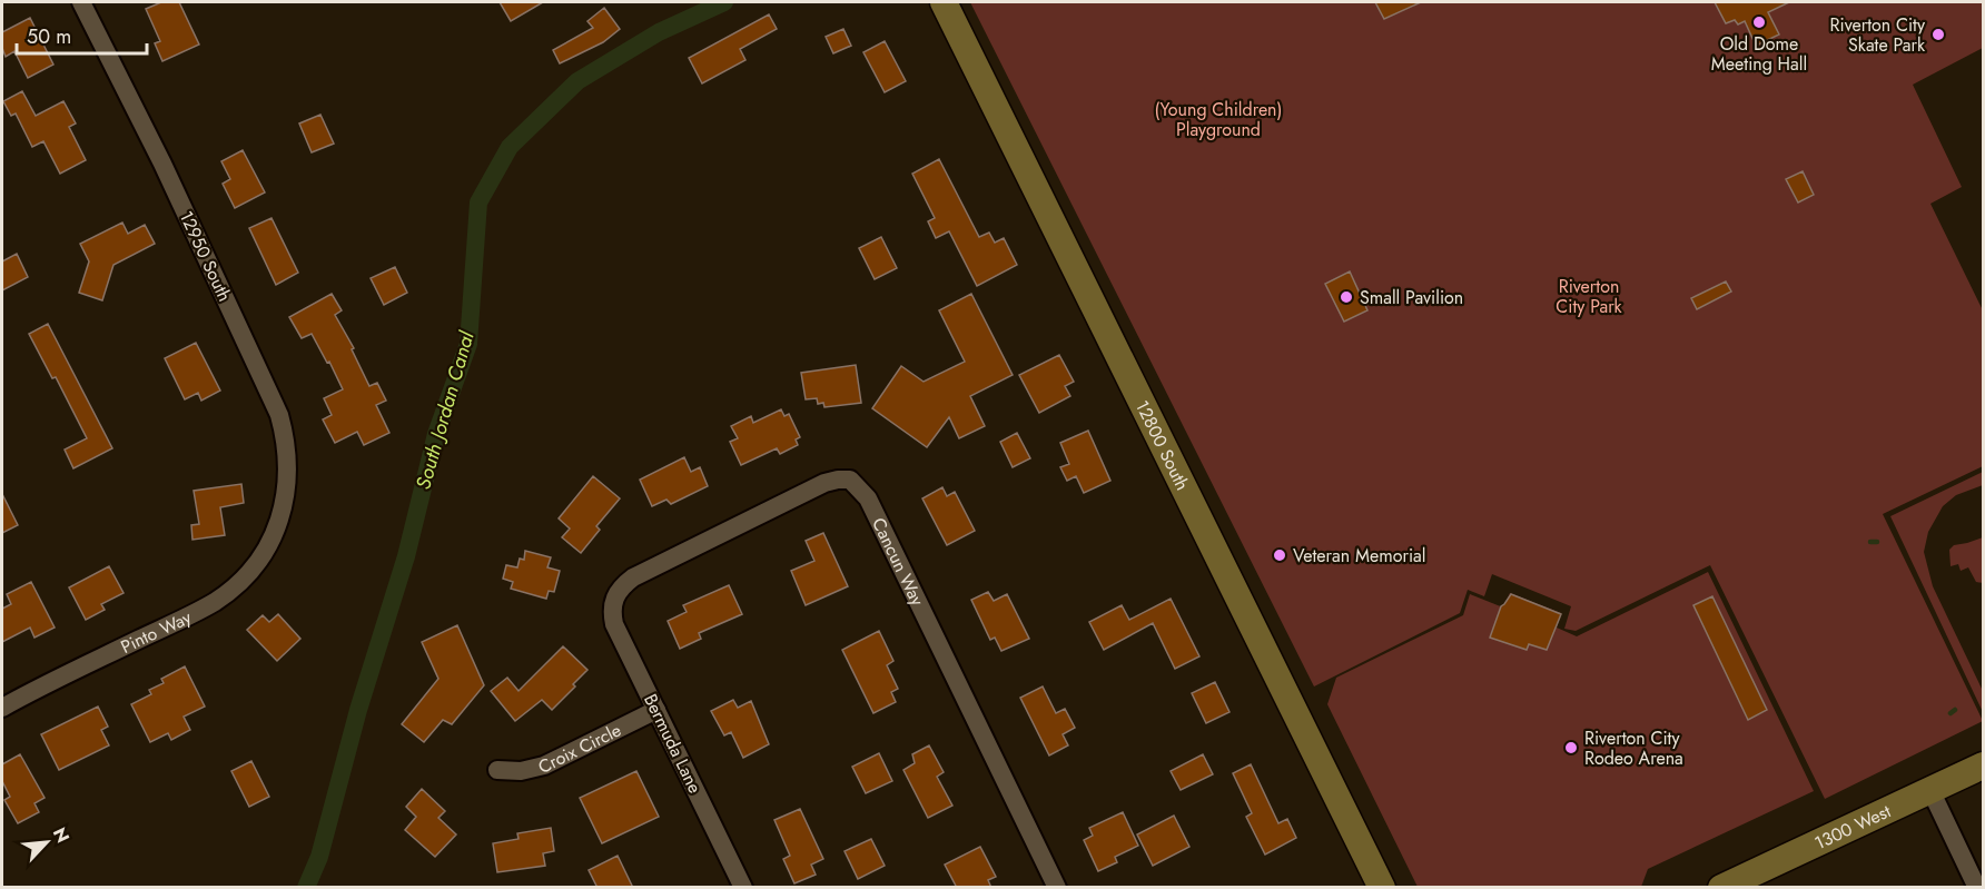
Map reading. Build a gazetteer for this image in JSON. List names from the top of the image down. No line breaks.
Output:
{"streets":{"street":["12950 South","12800 South","Cancun Way","Pinto Way","Bermuda Lane","Croix Circle","1300 West"]},"crossings":[["12950 South","Pinto Way"],["Cancun Way","Bermuda Lane"],["Bermuda Lane","Croix Circle"]],"water":["South Jordan Canal"],"parks":["(Young Children) Playground","Riverton City Park"],"places":["Old Dome Meeting Hall","Riverton City Skate Park","Small Pavilion","Veteran Memorial","Riverton City Rodeo Arena"],"scale_bar":"50 m","north":"top right"}
